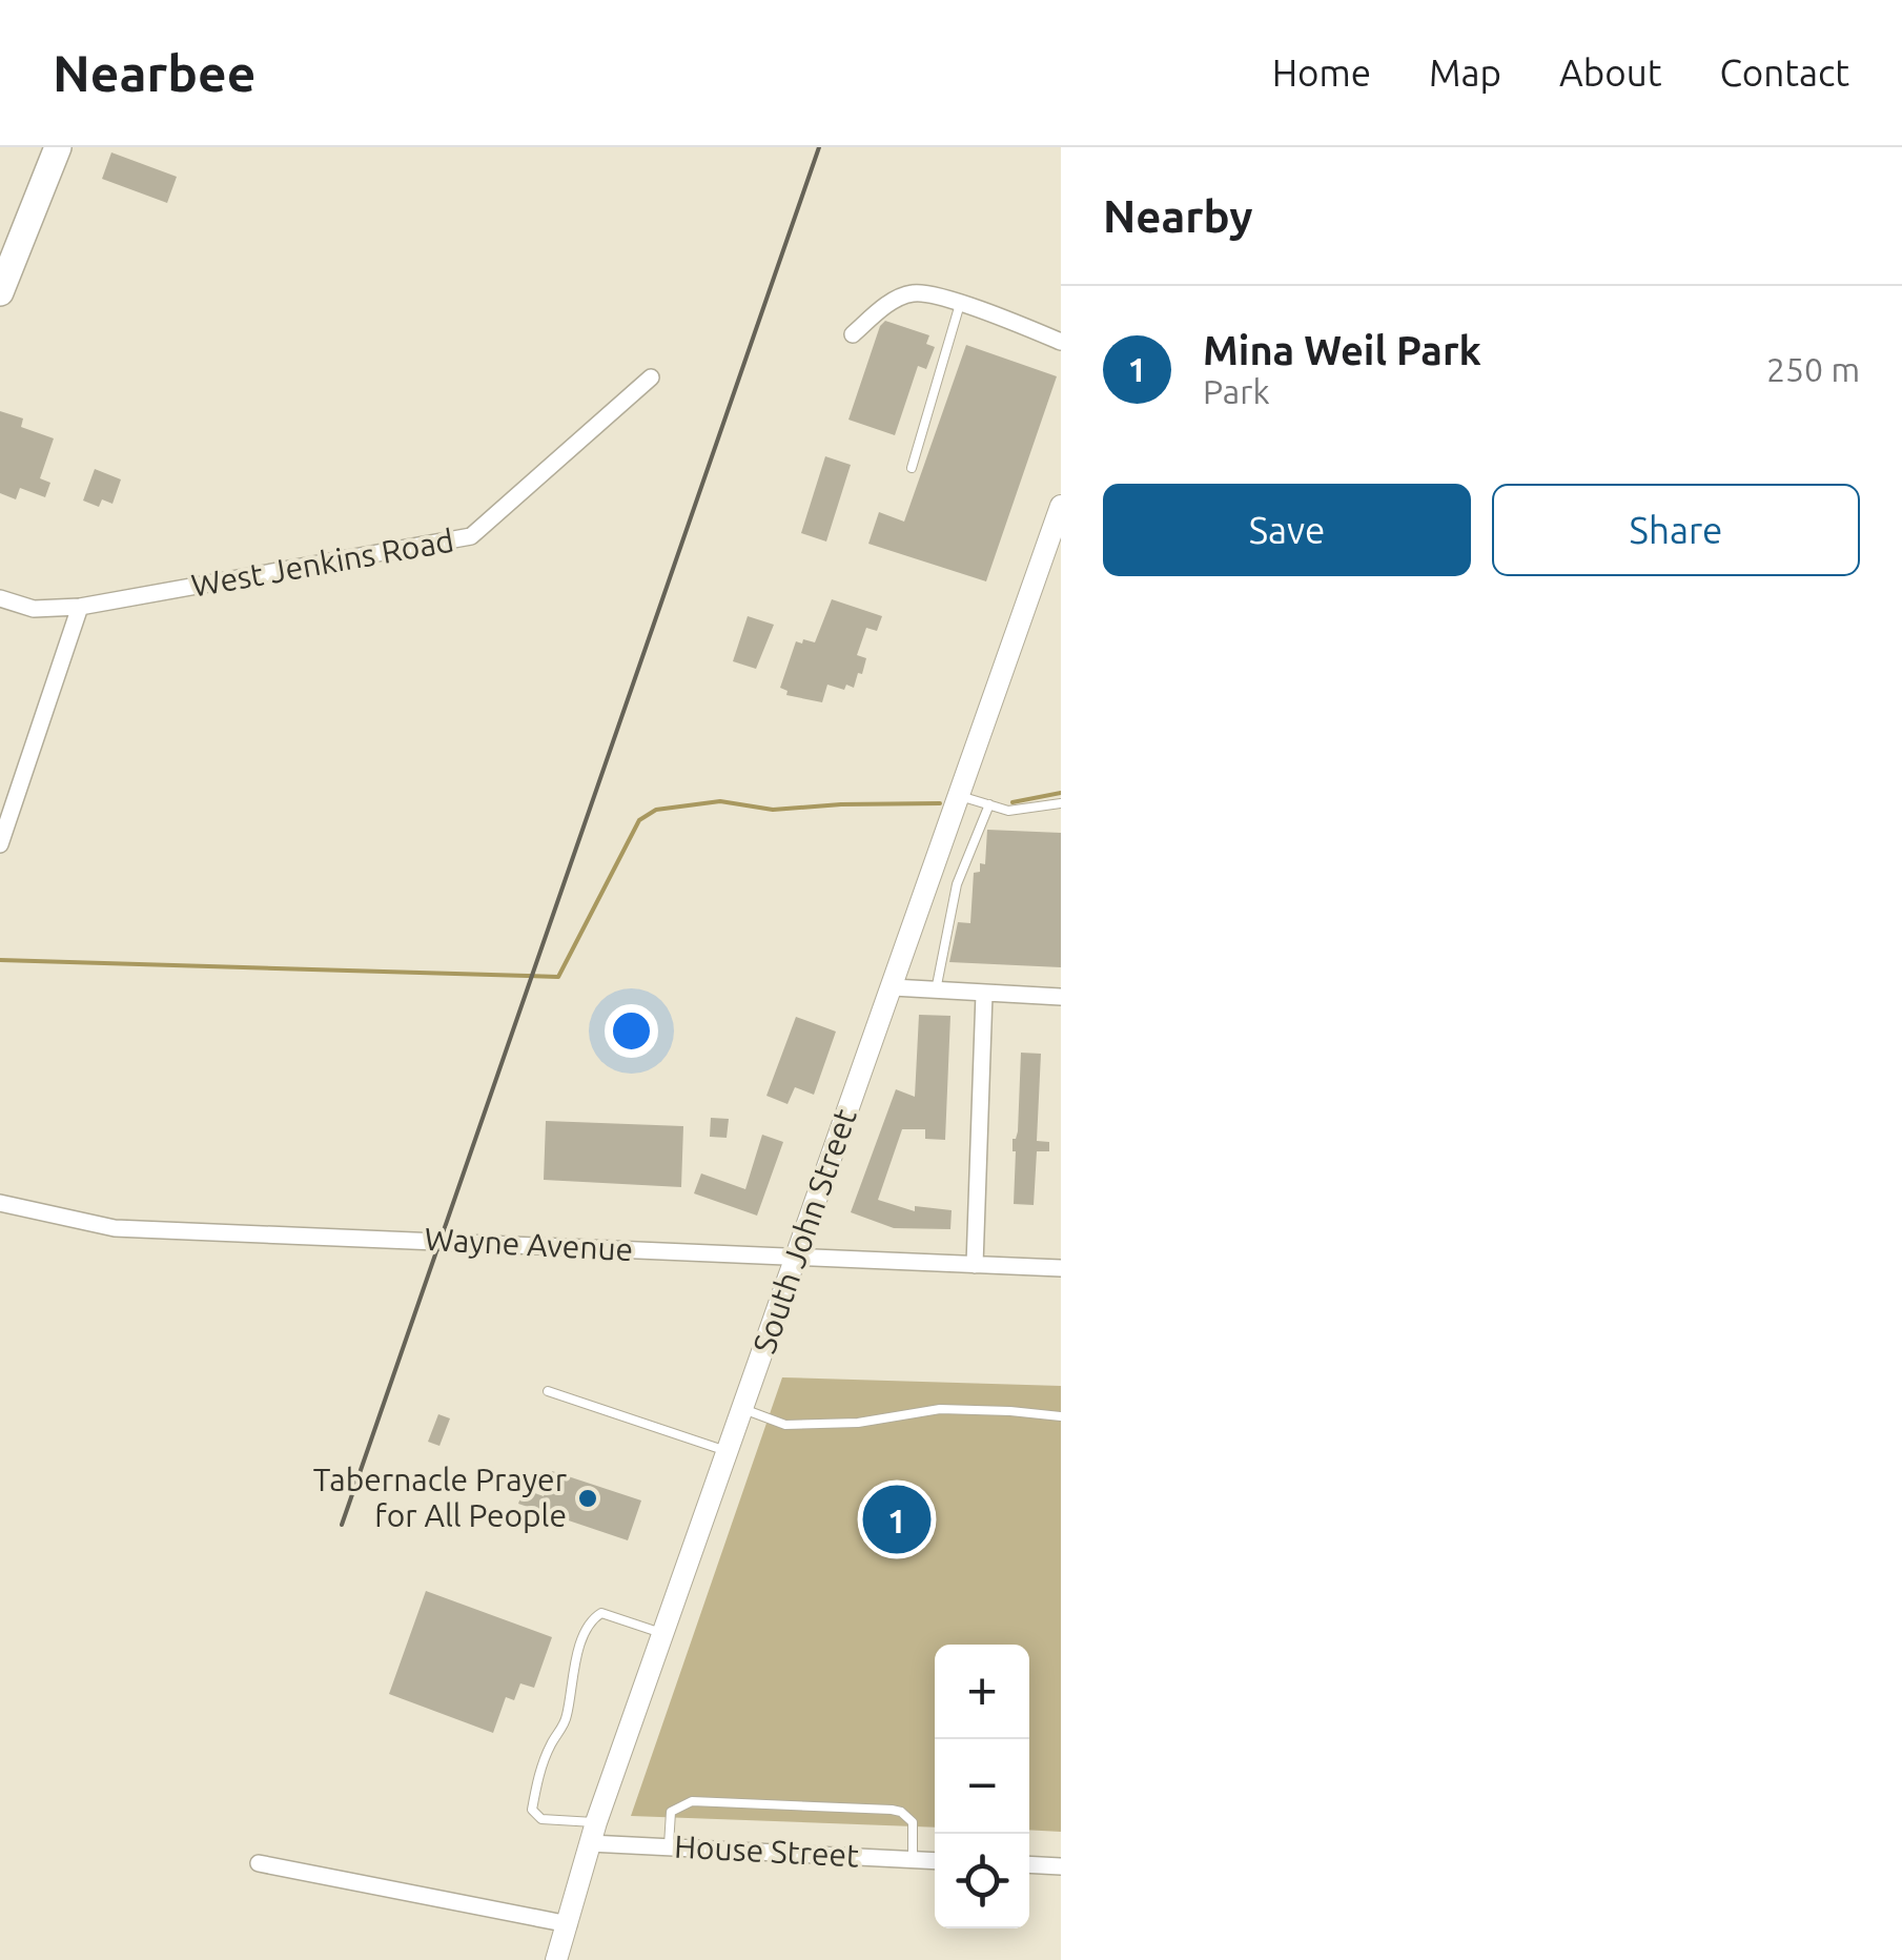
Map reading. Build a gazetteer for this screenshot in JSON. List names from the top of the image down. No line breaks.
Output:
{"streets":{"street":["West Jenkins Road","South John Street","Wayne Avenue","House Street"]},"crossings":[["South John Street","Wayne Avenue"],["South John Street","House Street"]],"places":["Tabernacle Prayer for All People"],"page":{"header":"Nearbee","nav":["Home","Map","About","Contact"],"heading":"Nearby","list":[{"mark":"1","name":"Mina Weil Park","note":"Park","value":"250 m"}],"buttons":["Save","Share"],"pins":"1","map_buttons":["+","−"]}}
